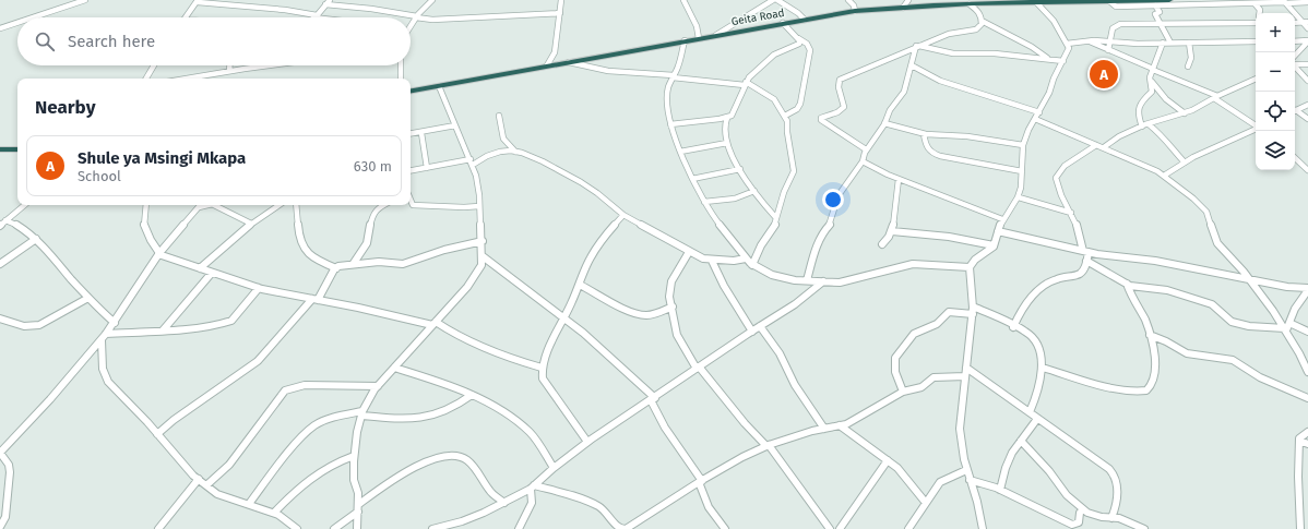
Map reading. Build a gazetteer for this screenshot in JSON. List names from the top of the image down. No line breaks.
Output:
{"streets":{"highway":["Geita Road"]},"page":{"map_buttons":["+","−"],"search":"Search here","pins":"A","heading":"Nearby","list":[{"mark":"A","name":"Shule ya Msingi Mkapa","note":"School","value":"630 m"}]}}
